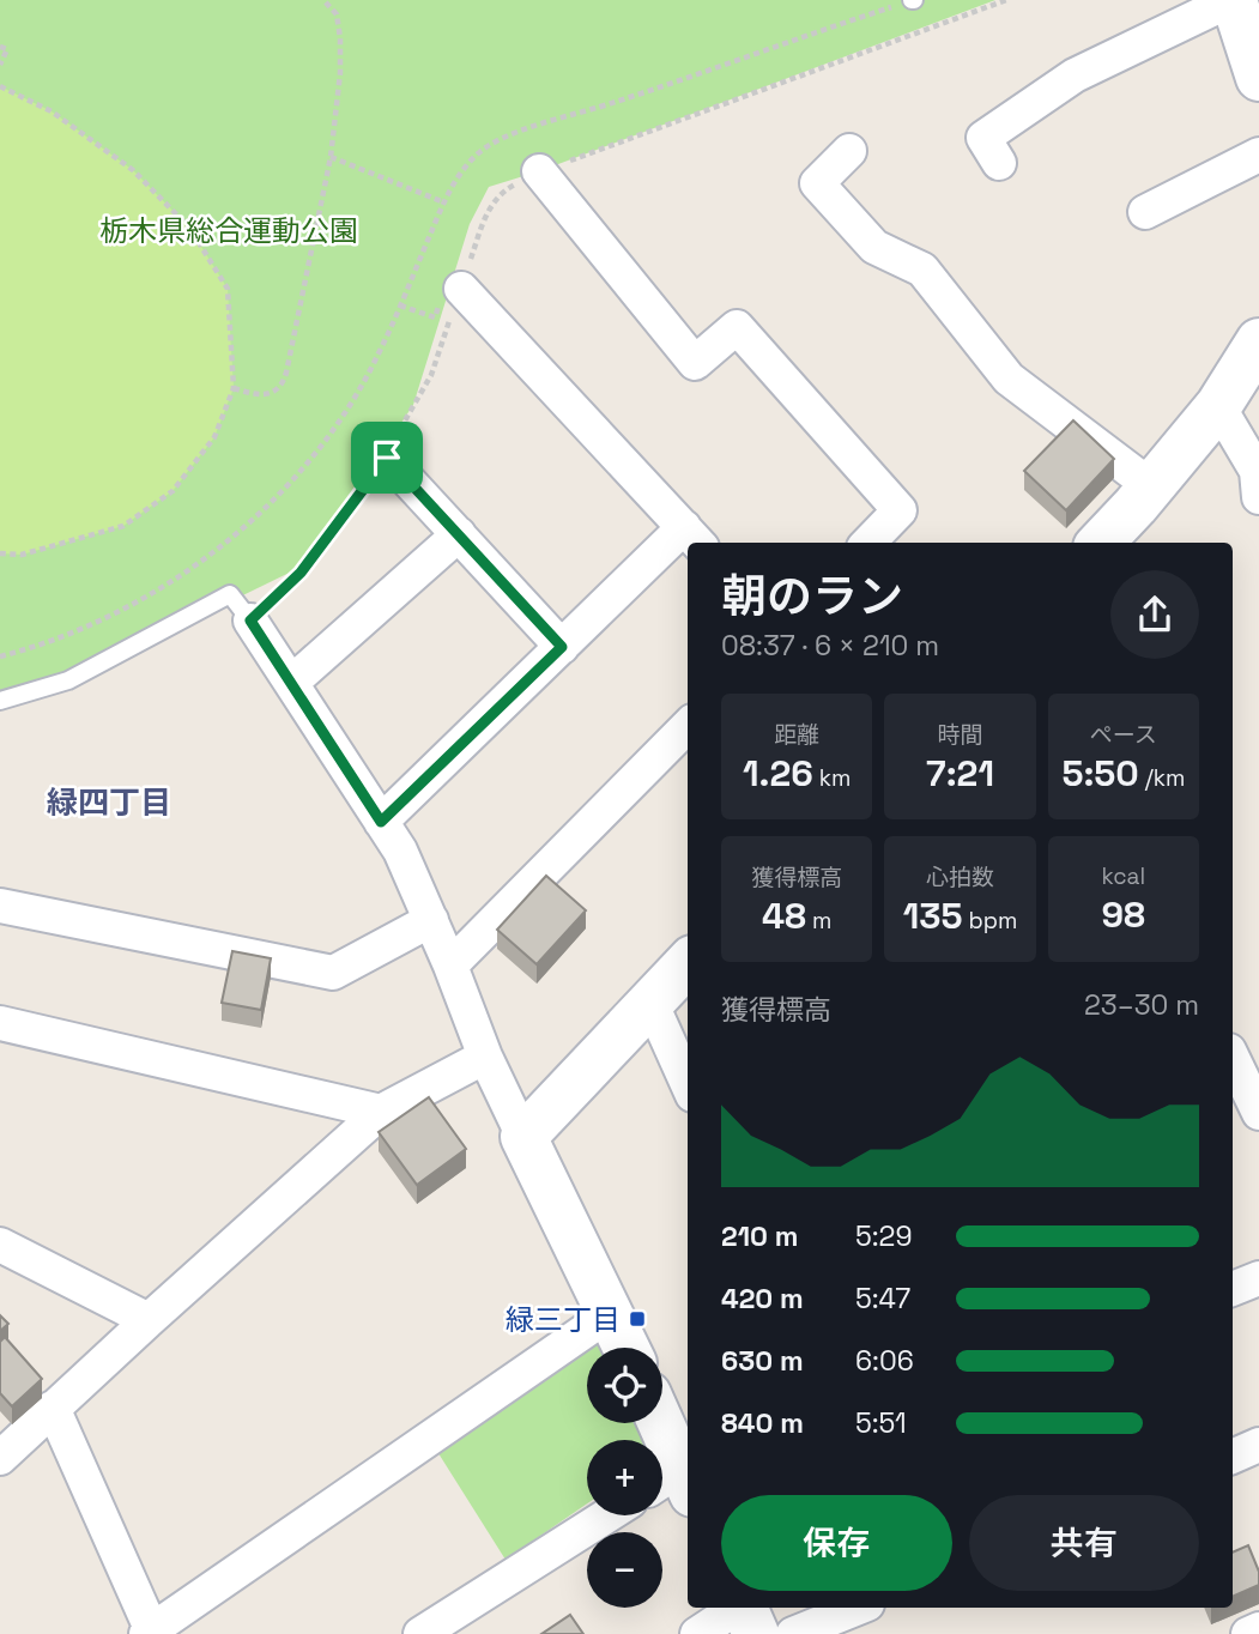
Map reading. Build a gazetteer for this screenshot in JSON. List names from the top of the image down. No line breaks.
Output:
{"districts":["緑四丁目"],"parks":["栃木県総合運動公園"],"places":{"transit":["緑三丁目"]},"page":{"heading":["朝のラン","08:37 · 6 × 210 m"],"stats":[["距離","1.26 km"],["時間","7:21"],["ペース","5:50 /km"],["獲得標高","48 m"],["心拍数","135 bpm"],["kcal","98"]],"chart":["獲得標高","23–30 m"],"list":[{"name":"210 m","note":"5:29"},{"name":"420 m","note":"5:47"},{"name":"630 m","note":"6:06"},{"name":"840 m","note":"5:51"}],"map_buttons":["+","−"],"buttons":["保存","共有"]}}
